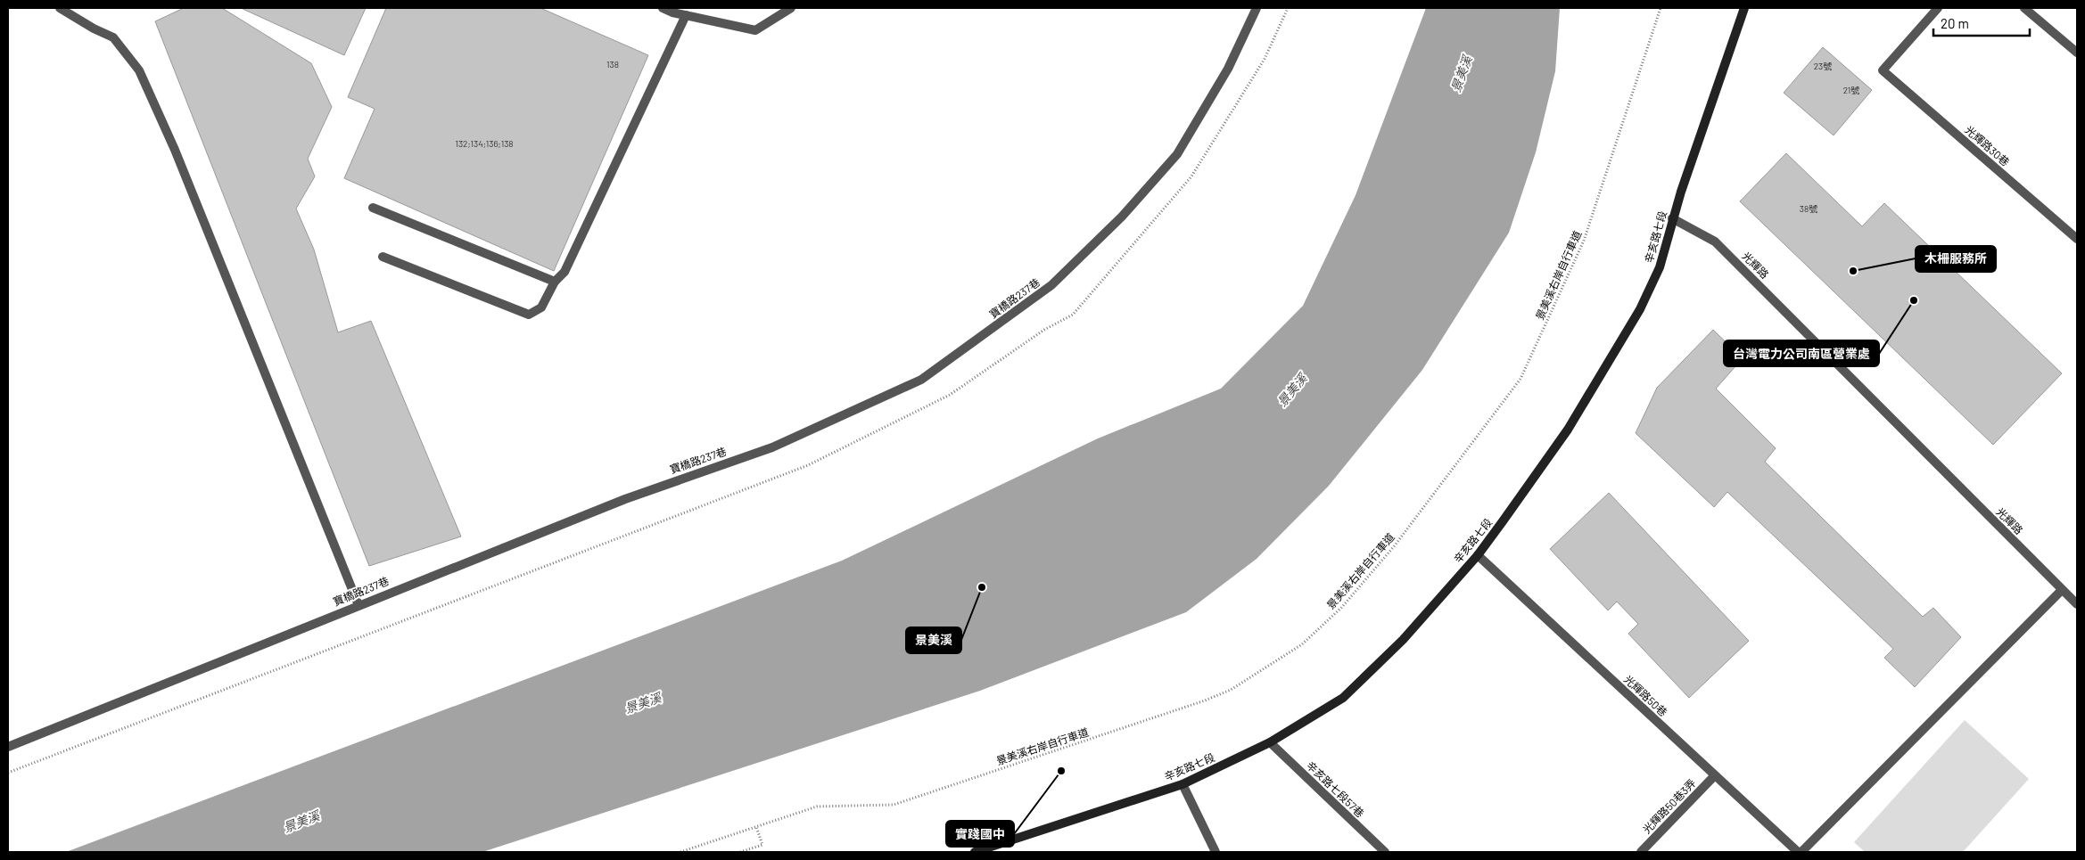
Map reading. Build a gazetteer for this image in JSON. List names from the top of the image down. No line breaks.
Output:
{"streets":{"main road":["辛亥路七段"],"street":["光輝路30巷","光輝路","寶橋路237巷","光輝路50巷","辛亥路七段57巷","光輝路50巷3弄"],"path":["景美溪右岸自行車道"]},"crossings":[["辛亥路七段","光輝路"],["辛亥路七段","光輝路50巷"],["辛亥路七段","辛亥路七段57巷"],["光輝路50巷","光輝路50巷3弄"]],"water":["景美溪"],"places":["木柵服務所","台灣電力公司南區營業處","景美溪","實踐國中"],"house_numbers":["138","23號","21號","132;134;136;138","38號"],"scale_bar":"20 m"}
